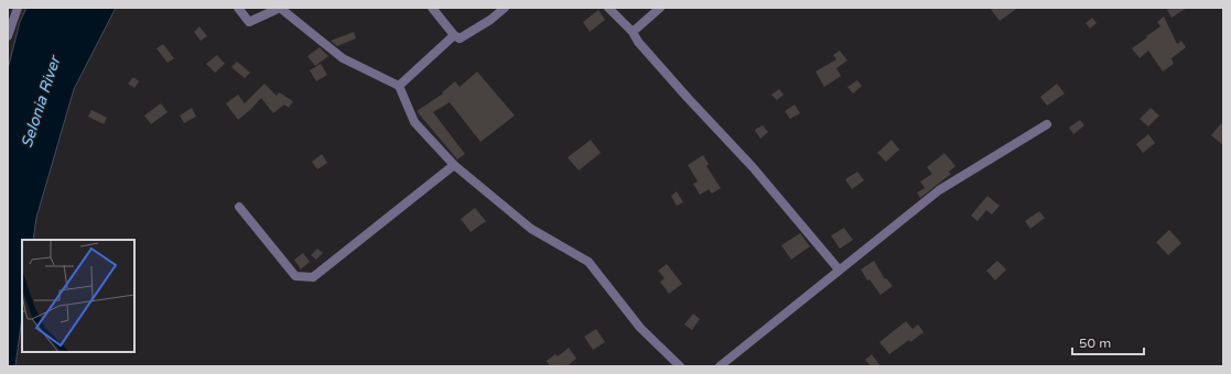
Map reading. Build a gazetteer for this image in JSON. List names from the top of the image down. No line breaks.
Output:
{"water":["Selonia River"],"scale_bar":"50 m"}
